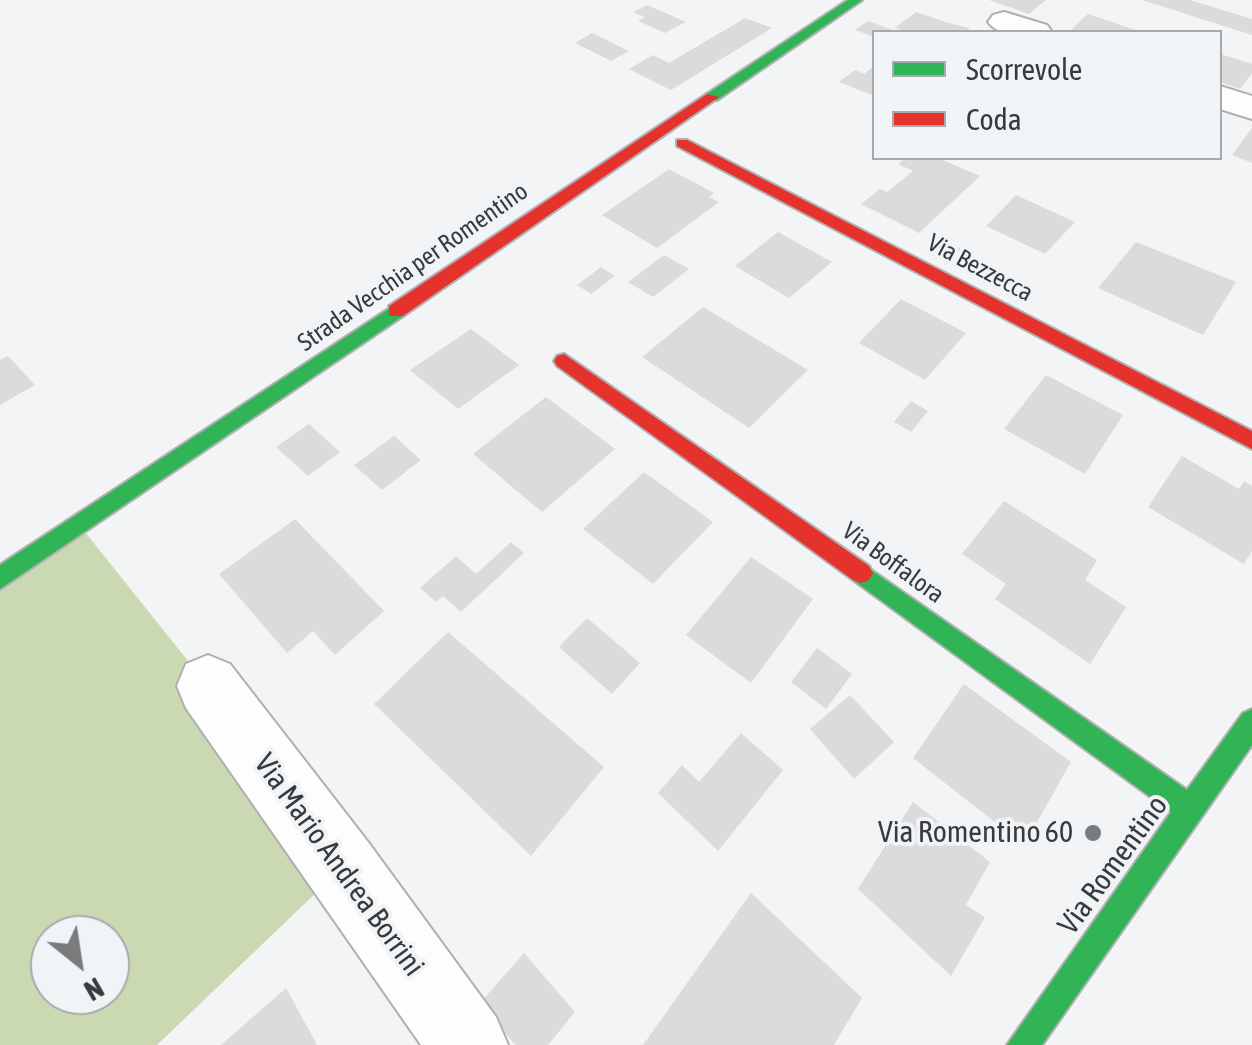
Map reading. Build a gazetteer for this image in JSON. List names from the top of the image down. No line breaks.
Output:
{"streets":{"street":["Strada Vecchia per Romentino","Via Bezzecca","Via Boffalora","Via Mario Andrea Borrini","Via Romentino"]},"crossings":[["Via Boffalora","Via Romentino"]],"places":["Via Romentino 60"],"legend":["Scorrevole","Coda"],"north":"bottom right"}
